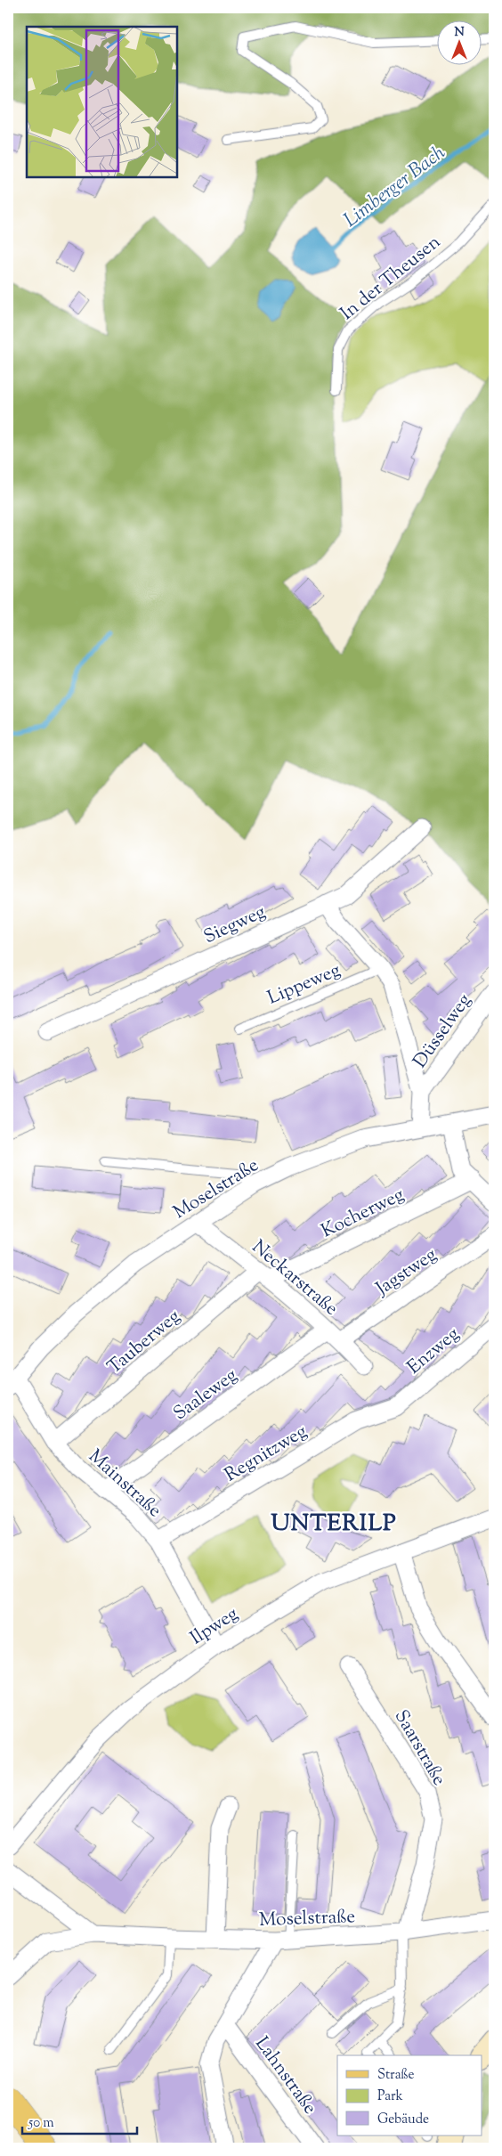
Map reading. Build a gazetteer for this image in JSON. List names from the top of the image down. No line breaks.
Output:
{"streets":{"street":["Siegweg","Düsselweg","Moselstraße","Kocherweg","Jagstweg","Neckarstraße","Tauberweg","Enzweg","Saaleweg","Regnitzweg","Mainstraße","Ilpweg","Saarstraße","Lahnstraße"],"lane":["In der Theusen","Lippeweg"]},"crossings":[["Moselstraße","Neckarstraße"],["Moselstraße","Mainstraße"],["Moselstraße","Saarstraße"],["Kocherweg","Neckarstraße"],["Kocherweg","Tauberweg"],["Jagstweg","Neckarstraße"],["Jagstweg","Saaleweg"],["Neckarstraße","Tauberweg"],["Neckarstraße","Saaleweg"],["Tauberweg","Mainstraße"],["Enzweg","Regnitzweg"],["Saaleweg","Mainstraße"],["Regnitzweg","Mainstraße"],["Mainstraße","Ilpweg"]],"districts":["UNTERILP"],"water":["Limberger Bach"],"legend":["Straße","Park","Gebäude"],"scale_bar":"50 m","north":"top"}
